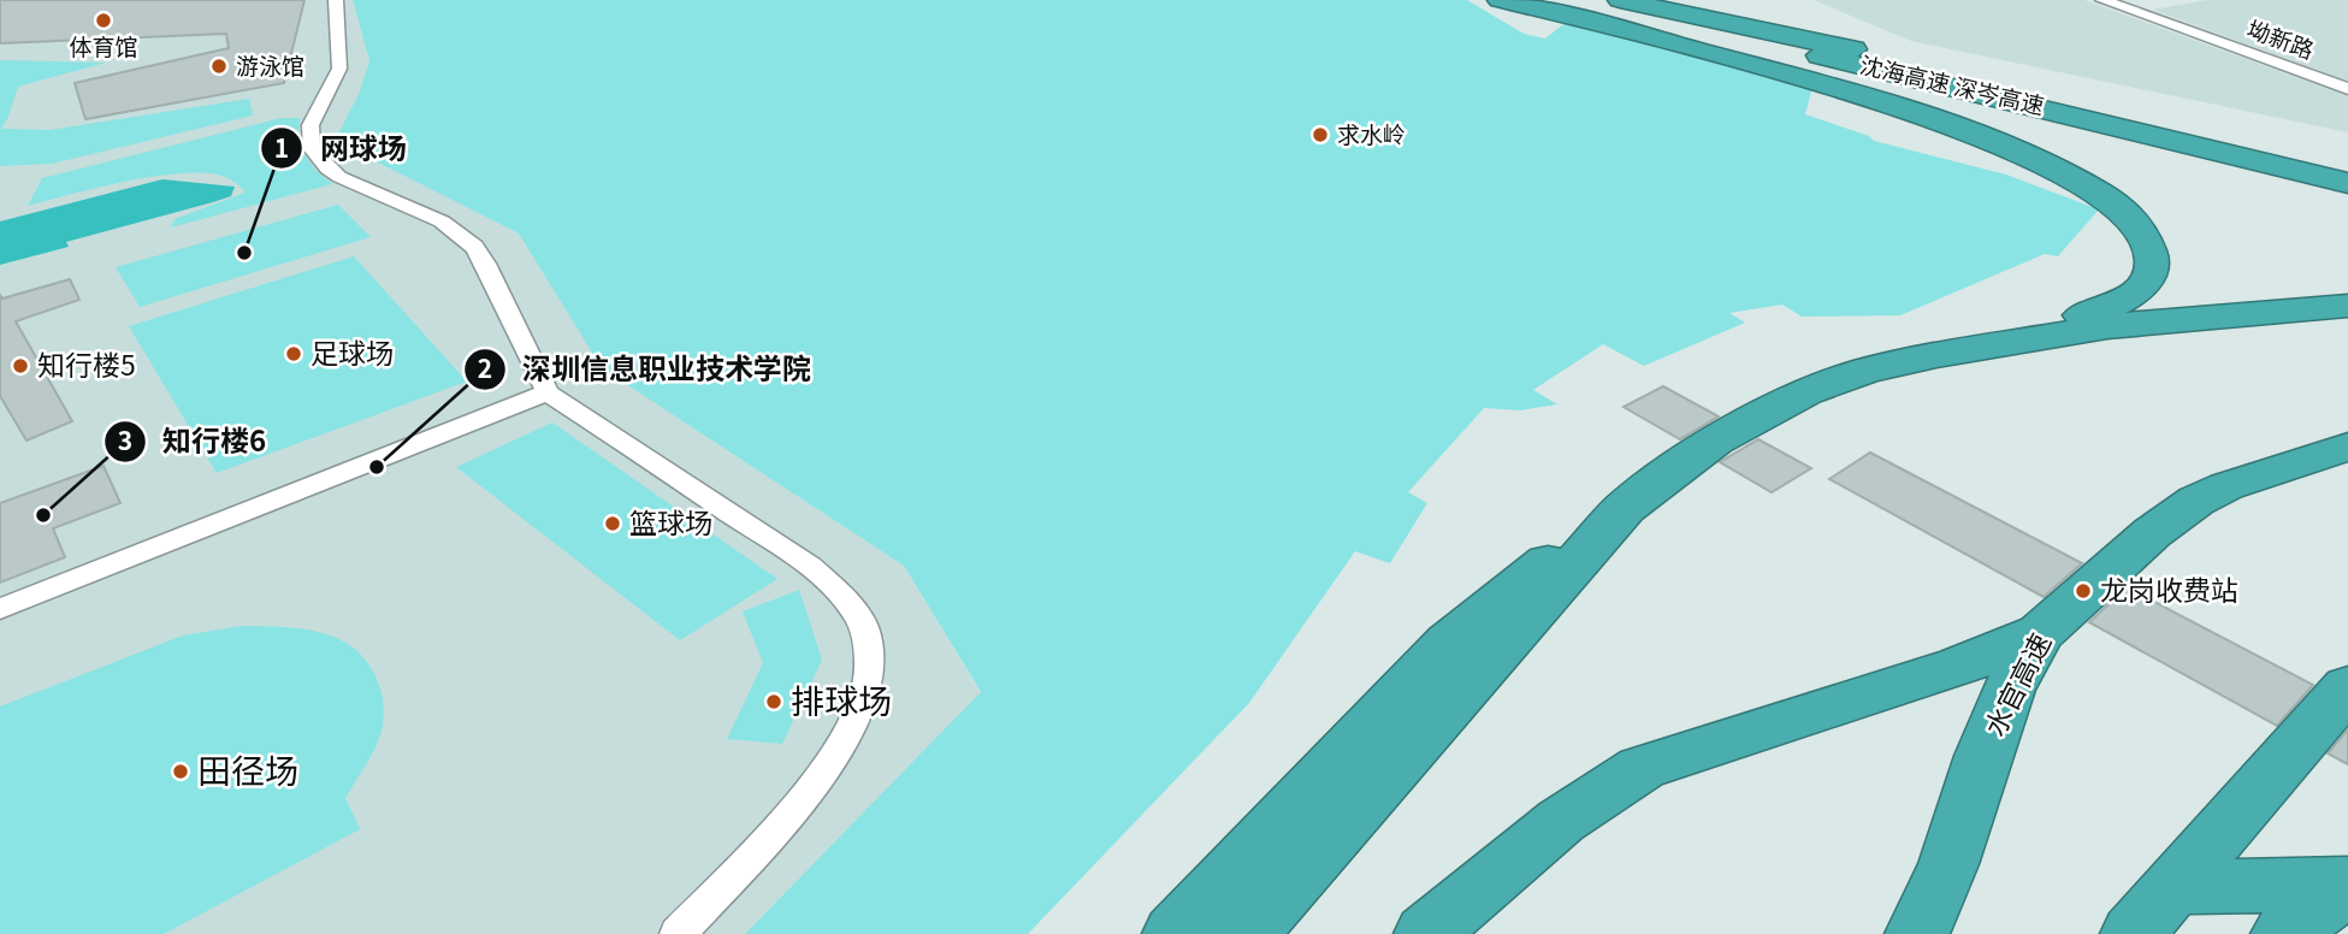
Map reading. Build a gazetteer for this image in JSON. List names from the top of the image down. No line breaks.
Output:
{"streets":{"highway":["沈海高速 深岑高速","水官高速"],"street":["坳新路"]},"places":["体育馆","游泳馆","求水岭","网球场","足球场","知行楼5","深圳信息职业技术学院","知行楼6","篮球场","龙岗收费站","排球场","田径场"]}
